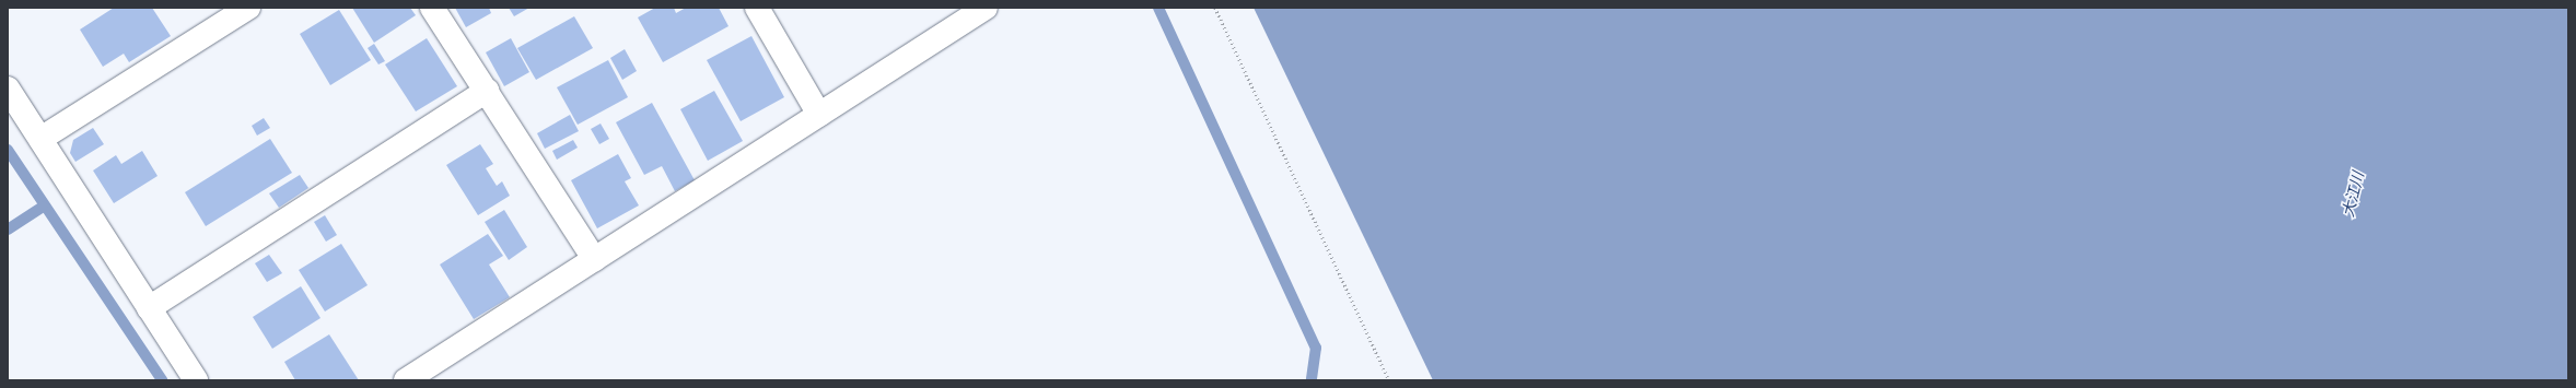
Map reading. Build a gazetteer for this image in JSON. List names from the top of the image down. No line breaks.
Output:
{"water":["大江川"]}
